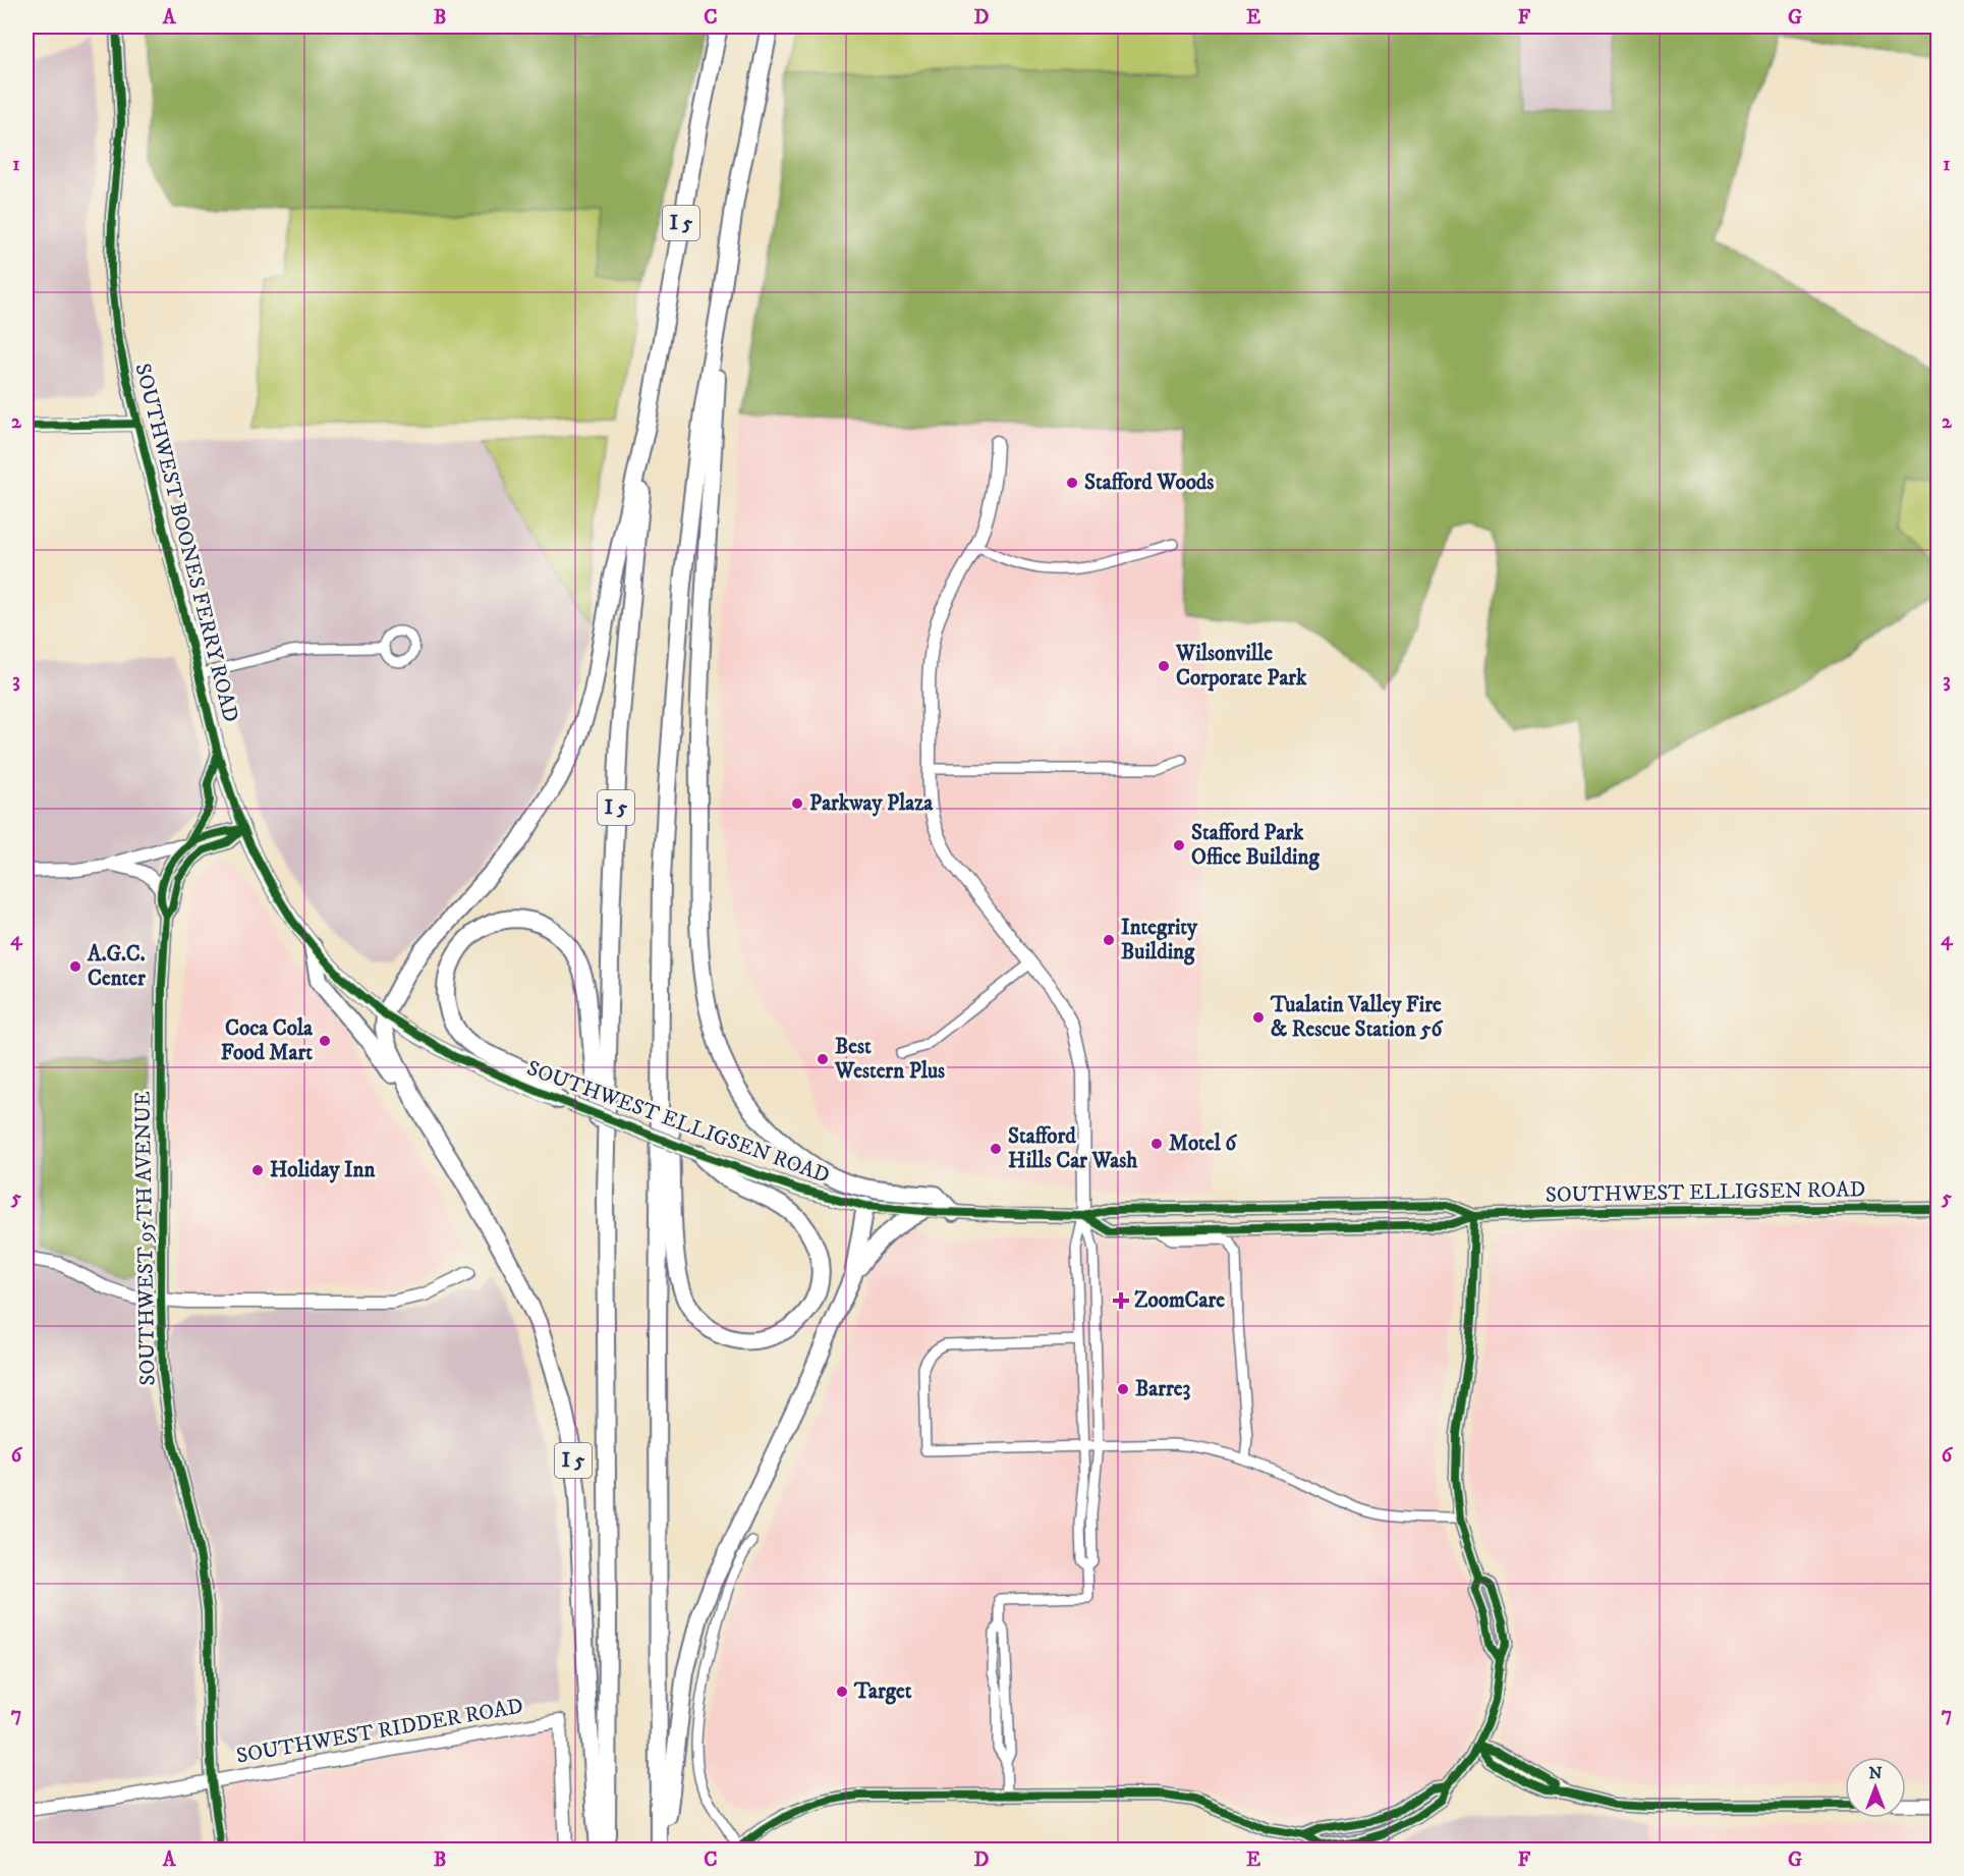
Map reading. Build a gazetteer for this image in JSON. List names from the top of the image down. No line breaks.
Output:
{"streets":{"highway":["I 5"],"main road":["SOUTHWEST BOONES FERRY ROAD","SOUTHWEST ELLIGSEN ROAD"],"street":["SOUTHWEST 95TH AVENUE","SOUTHWEST RIDDER ROAD"]},"crossings":[["I 5","SOUTHWEST BOONES FERRY ROAD"],["I 5","SOUTHWEST ELLIGSEN ROAD"],["SOUTHWEST BOONES FERRY ROAD","SOUTHWEST ELLIGSEN ROAD"],["SOUTHWEST BOONES FERRY ROAD","SOUTHWEST 95TH AVENUE"],["SOUTHWEST 95TH AVENUE","SOUTHWEST RIDDER ROAD"]],"places":{"other":["Stafford Woods","Wilsonville Corporate Park","Parkway Plaza","Stafford Park Office Building","Integrity Building","A.G.C. Center","Tualatin Valley Fire & Rescue Station 56","Coca Cola Food Mart","Best Western Plus","Motel 6","Stafford Hills Car Wash","Holiday Inn","Barre3","Target"],"health":["ZoomCare"]},"north":"top","grid":{"columns":["A","B","C","D","E","F","G"],"rows":["1","2","3","4","5","6","7"]}}
